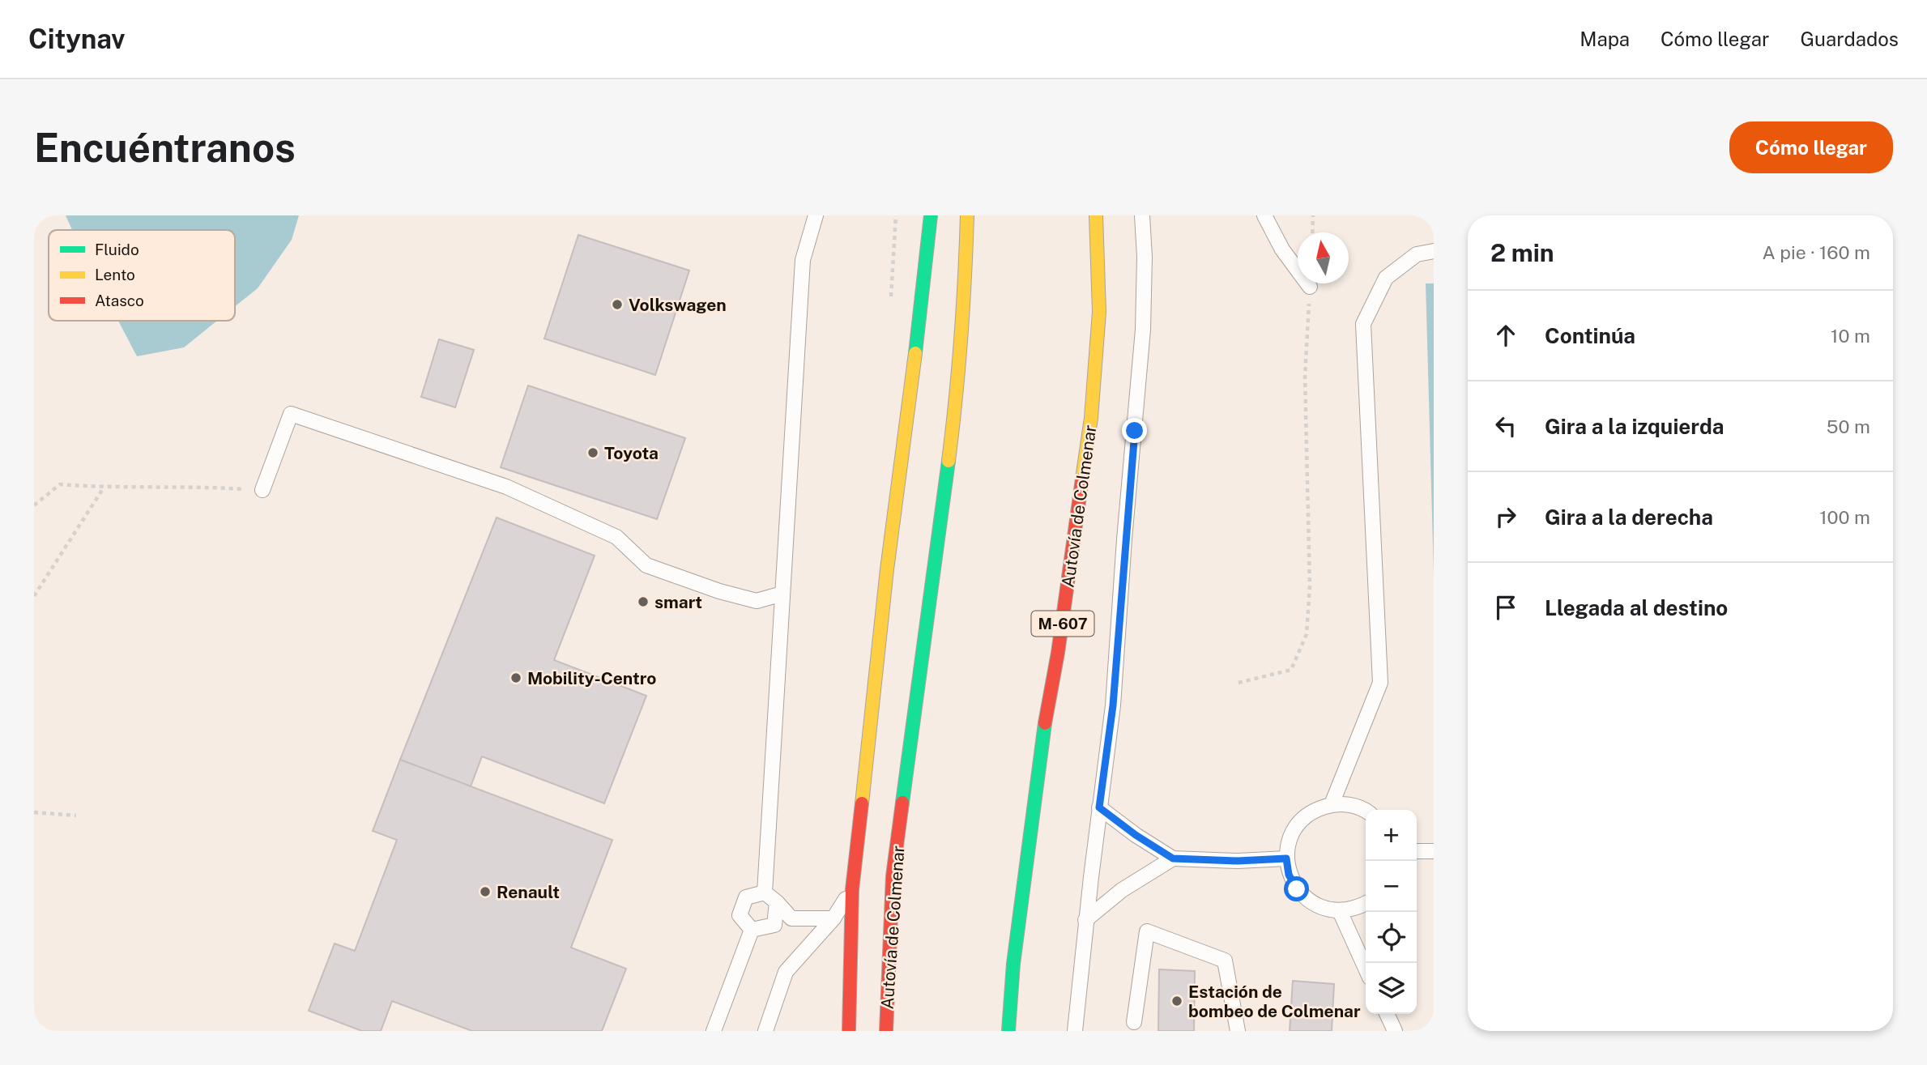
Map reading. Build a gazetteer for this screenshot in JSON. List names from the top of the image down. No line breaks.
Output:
{"streets":{"highway":["Autovía de Colmenar","M-607"]},"places":["Volkswagen","Toyota","smart","Mobility-Centro","Renault","Estación de bombeo de Colmenar"],"legend":["Fluido","Lento","Atasco"],"north":"top","page":{"header":"Citynav","nav":["Mapa","Cómo llegar","Guardados"],"buttons":"Cómo llegar","title":"Encuéntranos","heading":["2 min","A pie · 160 m"],"list":[["Continúa","10 m"],["Gira a la izquierda","50 m"],["Gira a la derecha","100 m"],"Llegada al destino"],"map_buttons":["+","−"]}}
